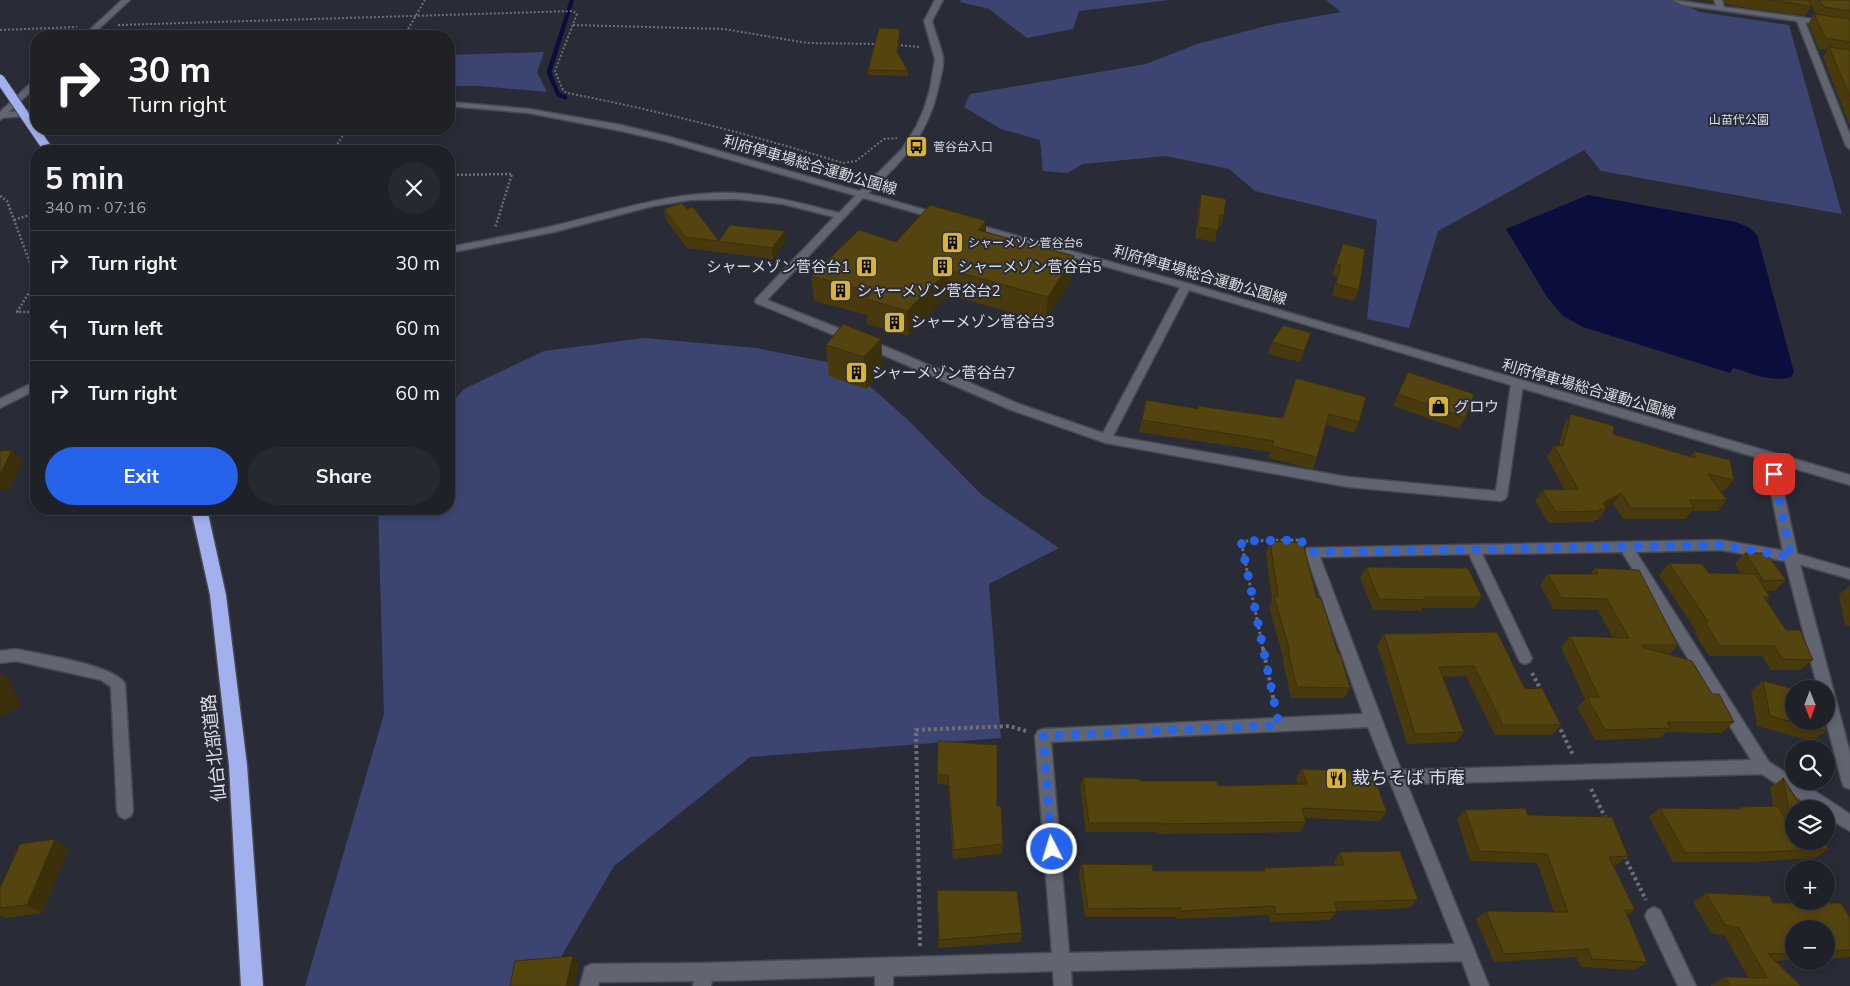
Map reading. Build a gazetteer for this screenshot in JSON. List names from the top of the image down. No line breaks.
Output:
{"streets":{"highway":["仙台北部道路"],"street":["利府停車場総合運動公園線"]},"parks":["山苗代公園"],"places":{"bus stop":["菅谷台入口"],"building":["シャーメゾン菅谷台6","シャーメゾン菅谷台1","シャーメゾン菅谷台5","シャーメゾン菅谷台2","シャーメゾン菅谷台3","シャーメゾン菅谷台7"],"shop":["グロウ"],"restaurant":["裁ちそば 市庵"]},"north":"bottom","page":{"turn":["30 m","Turn right"],"heading":["5 min","340 m · 07:16"],"list":[{"name":"Turn right","value":"30 m"},{"name":"Turn left","value":"60 m"},{"name":"Turn right","value":"60 m"}],"buttons":["Exit","Share"],"map_buttons":["+","−"]}}
